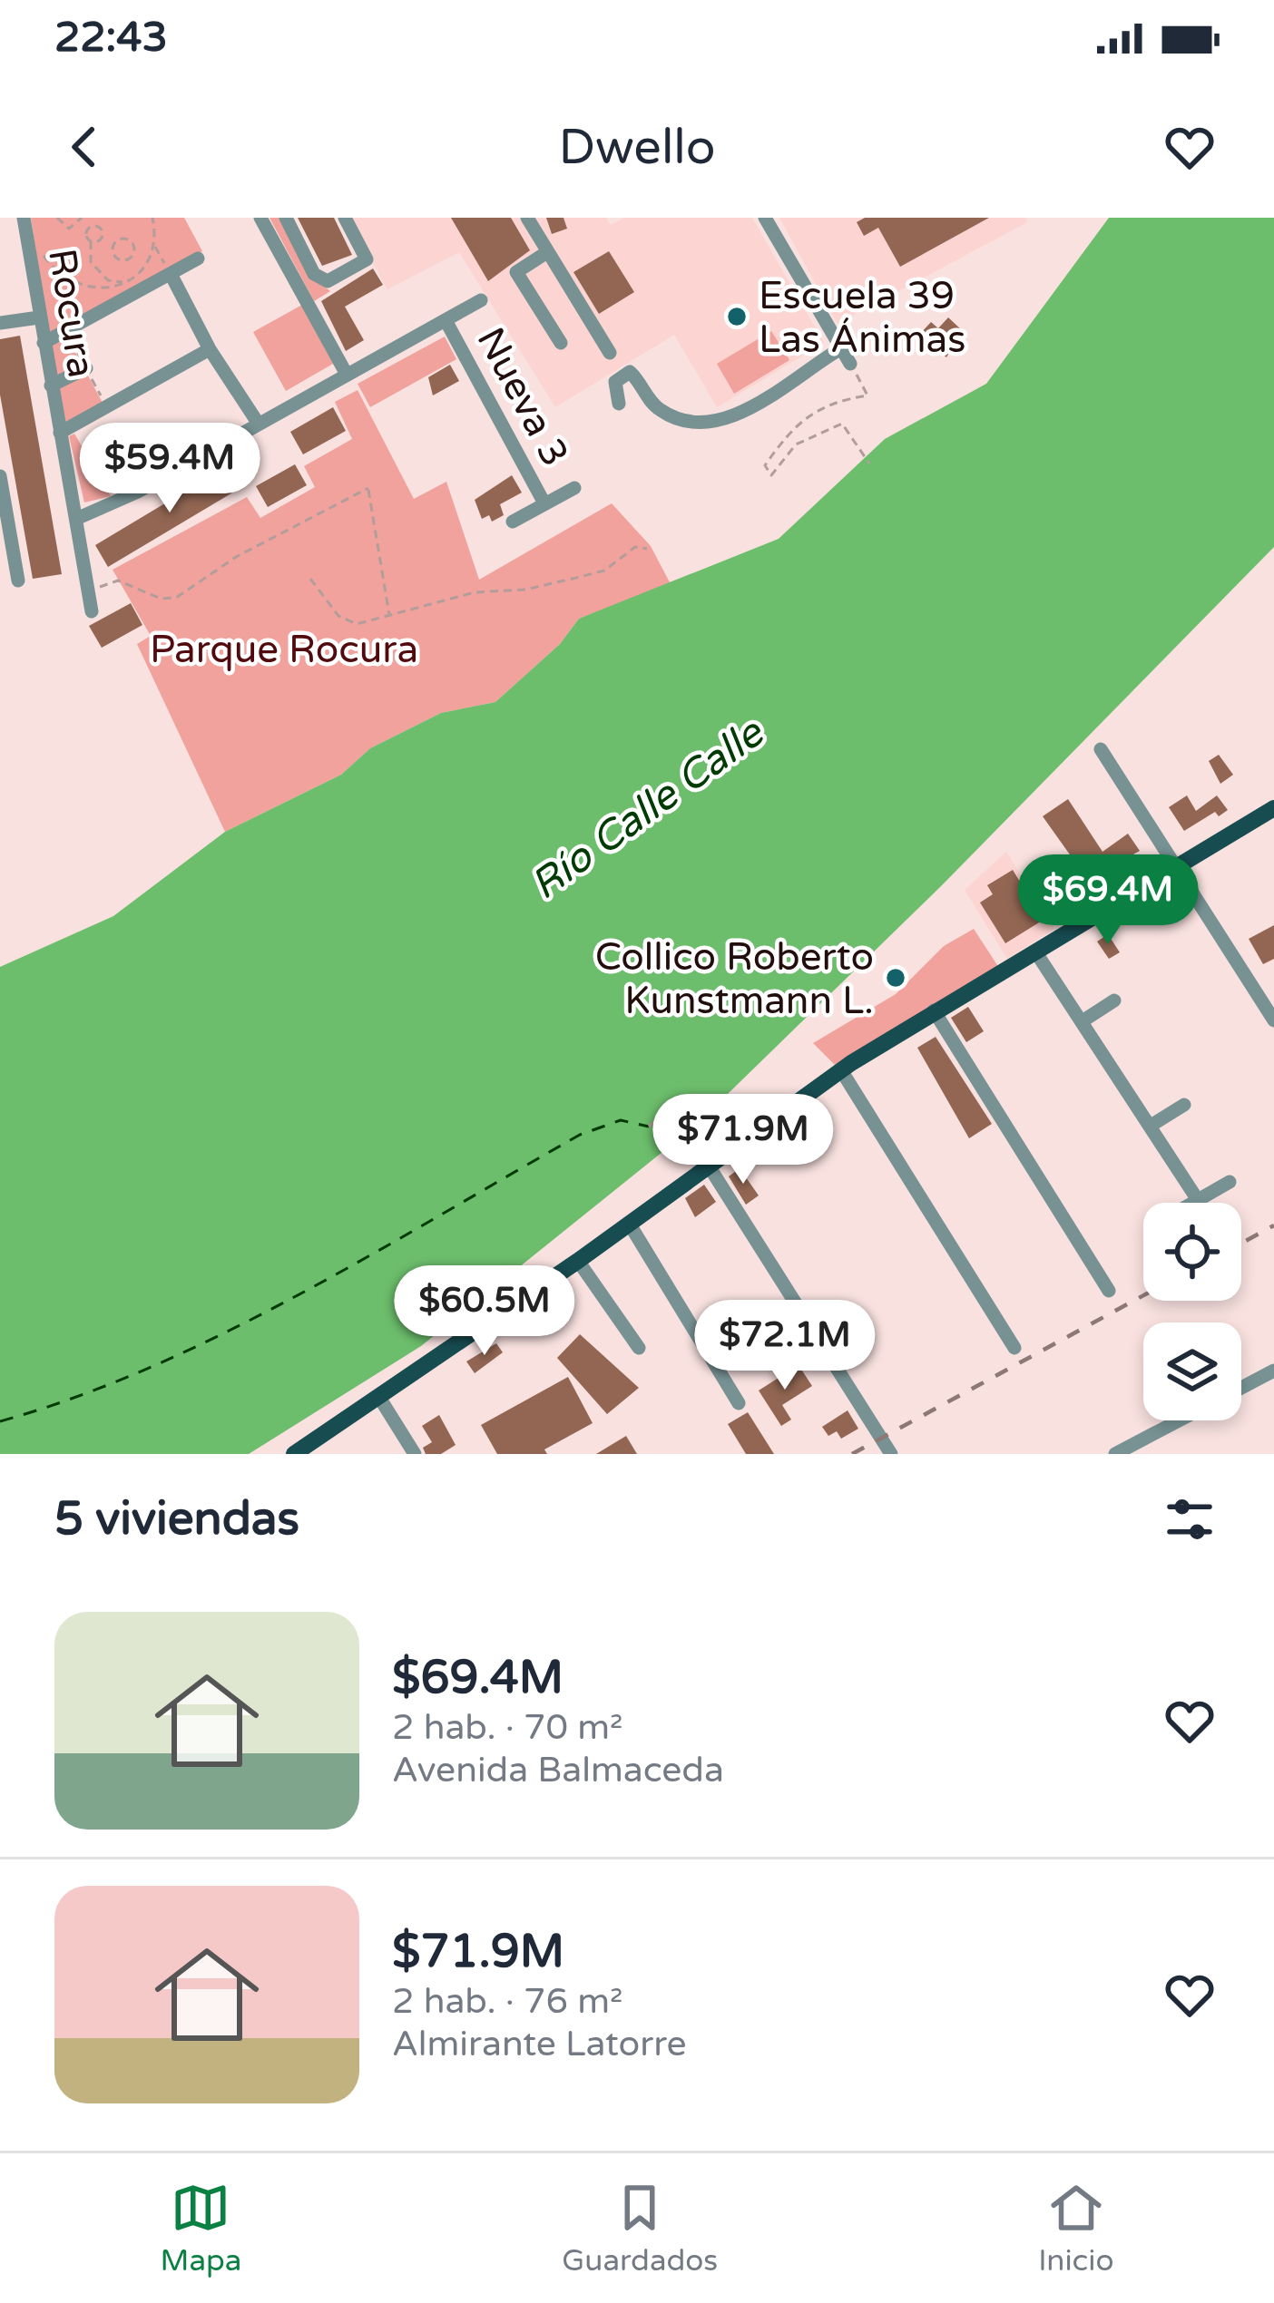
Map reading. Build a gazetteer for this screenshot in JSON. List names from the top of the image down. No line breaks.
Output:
{"streets":{"street":["Rocura","Nueva 3"]},"water":["Río Calle Calle"],"parks":["Parque Rocura"],"places":["Escuela 39 Las Ánimas","Collico Roberto Kunstmann L."],"page":{"status":"22:43","header":"Dwello","price":["$59.4M","$69.4M","$71.9M","$60.5M","$72.1M"],"heading":"5 viviendas","list":[{"name":"$69.4M","note":"2 hab. · 70 m² · Avenida Balmaceda"},{"name":"$71.9M","note":"2 hab. · 76 m² · Almirante Latorre"}],"tabs":["Mapa","Guardados","Inicio"]}}
